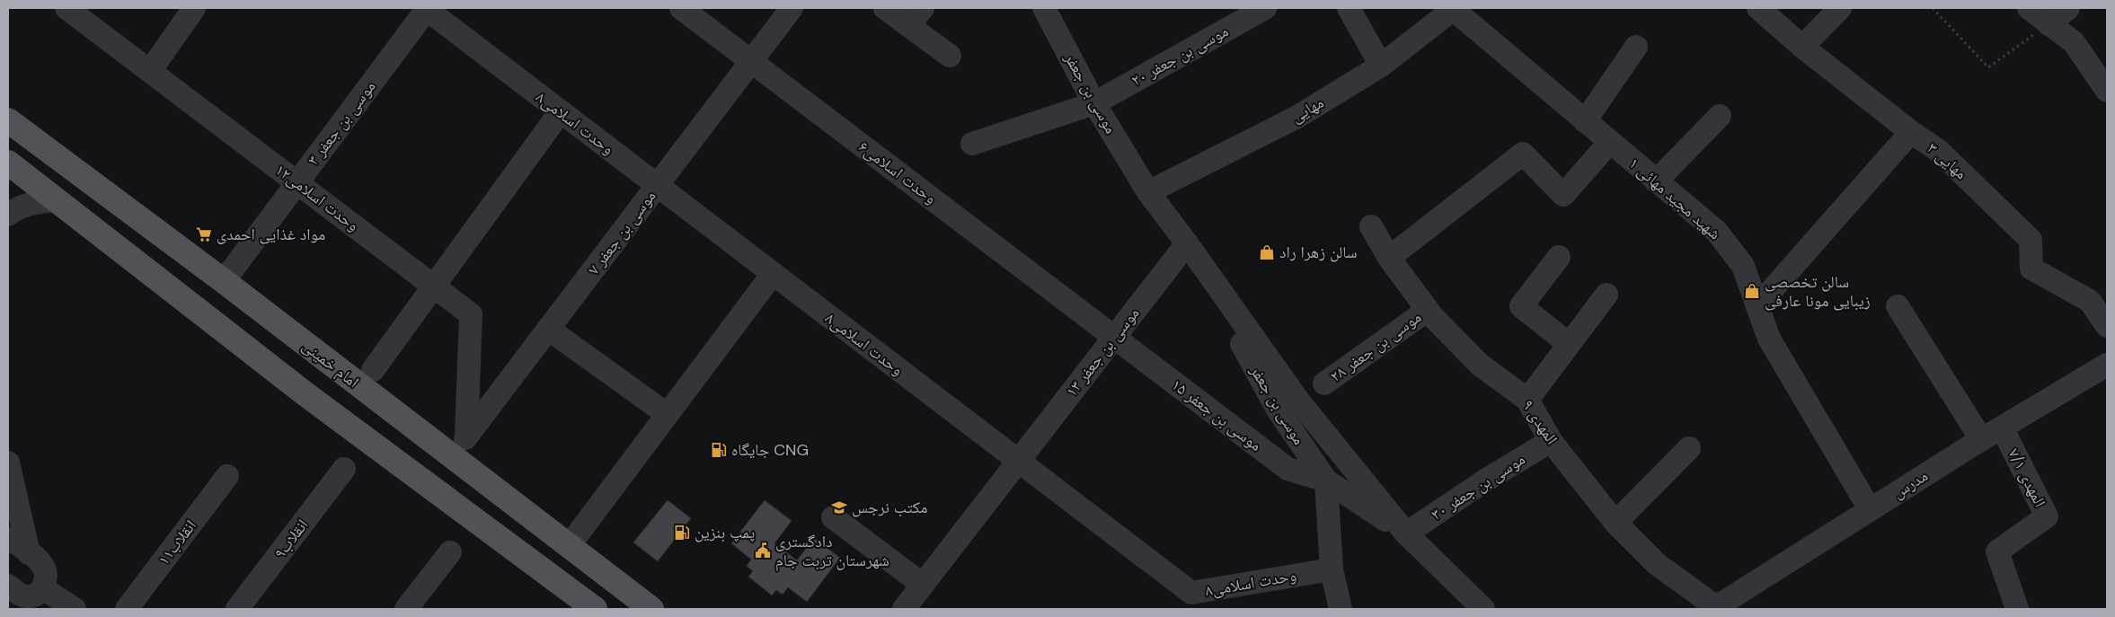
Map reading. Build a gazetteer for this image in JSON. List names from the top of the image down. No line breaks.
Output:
{"streets":{"main road":["امام خمینی"],"street":["موسی بن جعفر ۲۰","موسی بن جعفر","مهایی","موسی بن جعفر ۳","وحدت اسلامی۸","مهایی ۳","وحدت اسلامی۶","وحدت اسلامی۱۲","شهید مجید مهائی ۱","موسی بن جعفر ۷","موسی بن جعفر ۲۸","موسی بن جعفر ۱۳","موسی بن جعفر ۱۵","المهدی ۹","المهدی ۷/۱","مدرس","موسی بن جعفر ۳۰","انقلاب۹","انقلاب۱۱"]},"crossings":[["موسی بن جعفر ۲۰","موسی بن جعفر"],["موسی بن جعفر","مهایی"],["موسی بن جعفر","موسی بن جعفر ۱۳"],["موسی بن جعفر","موسی بن جعفر ۱۵"],["موسی بن جعفر","موسی بن جعفر ۳۰"],["مهایی","شهید مجید مهائی ۱"],["موسی بن جعفر ۳","وحدت اسلامی۸"],["موسی بن جعفر ۳","وحدت اسلامی۱۲"],["موسی بن جعفر ۳","امام خمینی"],["وحدت اسلامی۸","موسی بن جعفر ۷"],["وحدت اسلامی۸","موسی بن جعفر ۱۳"],["وحدت اسلامی۶","موسی بن جعفر ۷"],["وحدت اسلامی۶","موسی بن جعفر ۱۳"],["وحدت اسلامی۶","موسی بن جعفر ۱۵"],["وحدت اسلامی۱۲","موسی بن جعفر ۷"],["شهید مجید مهائی ۱","مدرس"],["موسی بن جعفر ۷","امام خمینی"],["موسی بن جعفر ۲۸","المهدی ۹"],["موسی بن جعفر ۱۳","موسی بن جعفر ۱۵"],["المهدی ۹","مدرس"],["المهدی ۹","موسی بن جعفر ۳۰"],["المهدی ۷/۱","مدرس"]],"places":{"supermarket":["مواد غذایی احمدی"],"shop":["سالن زهرا راد","سالن تخصصی زیبایی مونا عارفی"],"fuel station":["جایگاه CNG","پمپ بنزین"],"school or university":["مكتب نرجس"],"public building":["دادگستری شهرستان تربت جام"]}}
